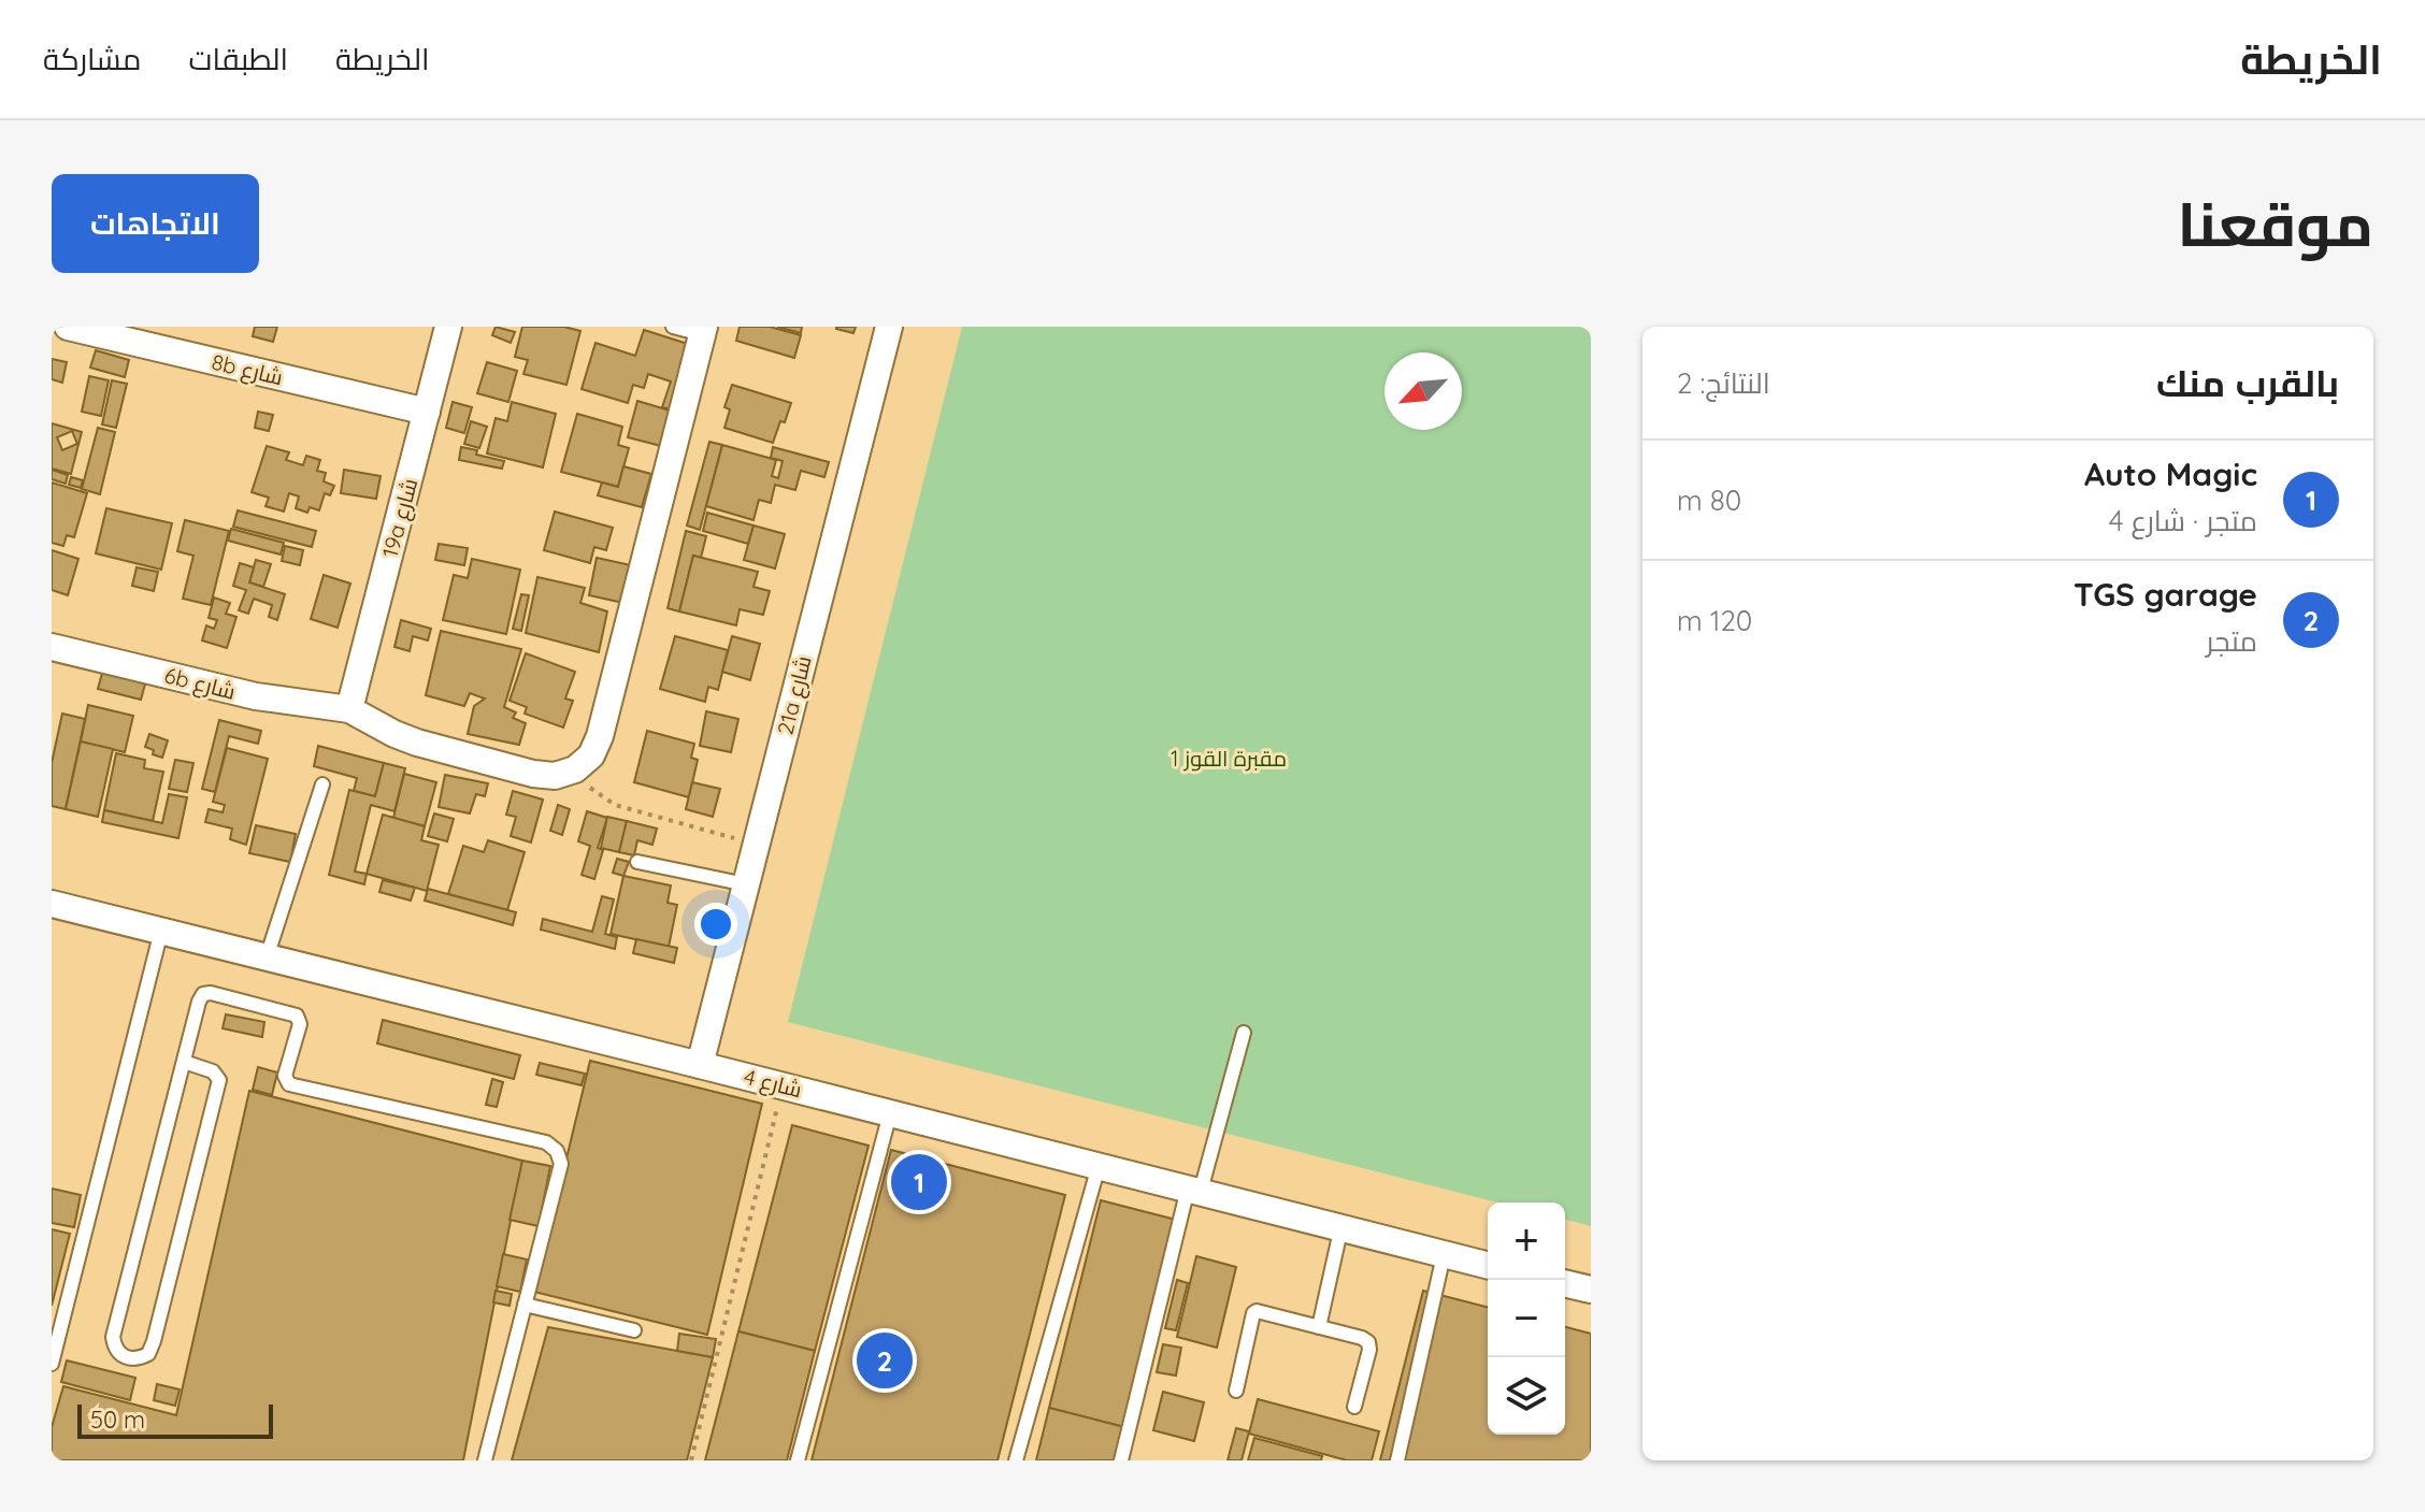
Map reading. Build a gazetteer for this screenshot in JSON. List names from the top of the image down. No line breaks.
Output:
{"streets":{"street":["8b شارع","19a شارع","6b شارع","21a شارع","شارع 4"]},"crossings":[["8b شارع","19a شارع"],["19a شارع","6b شارع"],["21a شارع","شارع 4"]],"parks":["مقبرة القوز 1"],"scale_bar":"50 m","north":"bottom left","page":{"header":"الخريطة","nav":["الخريطة","الطبقات","مشاركة"],"title":"موقعنا","buttons":"الاتجاهات","heading":["بالقرب منك","النتائج: 2"],"list":[{"mark":"1","name":"Auto Magic","note":"متجر · شارع 4","value":"80 m"},{"mark":"2","name":"TGS garage","note":"متجر","value":"120 m"}],"pins":["1","2"],"map_buttons":["+","−"],"scale":"50 m"}}
